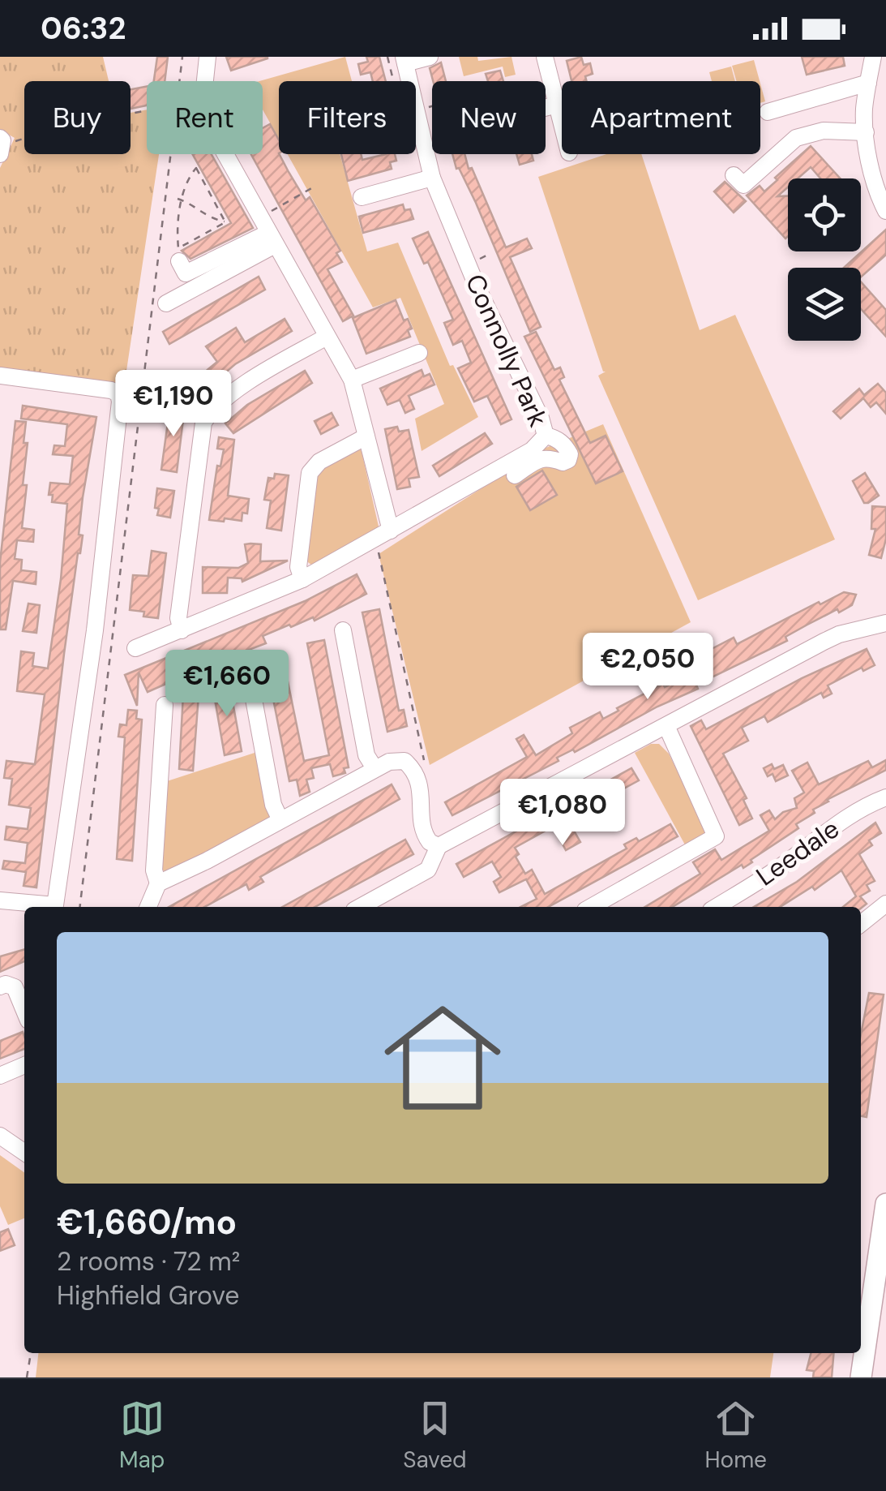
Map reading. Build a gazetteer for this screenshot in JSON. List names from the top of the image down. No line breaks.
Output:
{"streets":{"street":["Connolly Park","Leedale"]},"page":{"status":"06:32","chip":["Buy","Rent","Filters","New","Apartment"],"price":["€1,190","€2,050","€1,660","€1,080"],"list":[{"name":"€1,660/mo","note":"2 rooms · 72 m² · Highfield Grove"}],"tabs":["Map","Saved","Home"]}}
